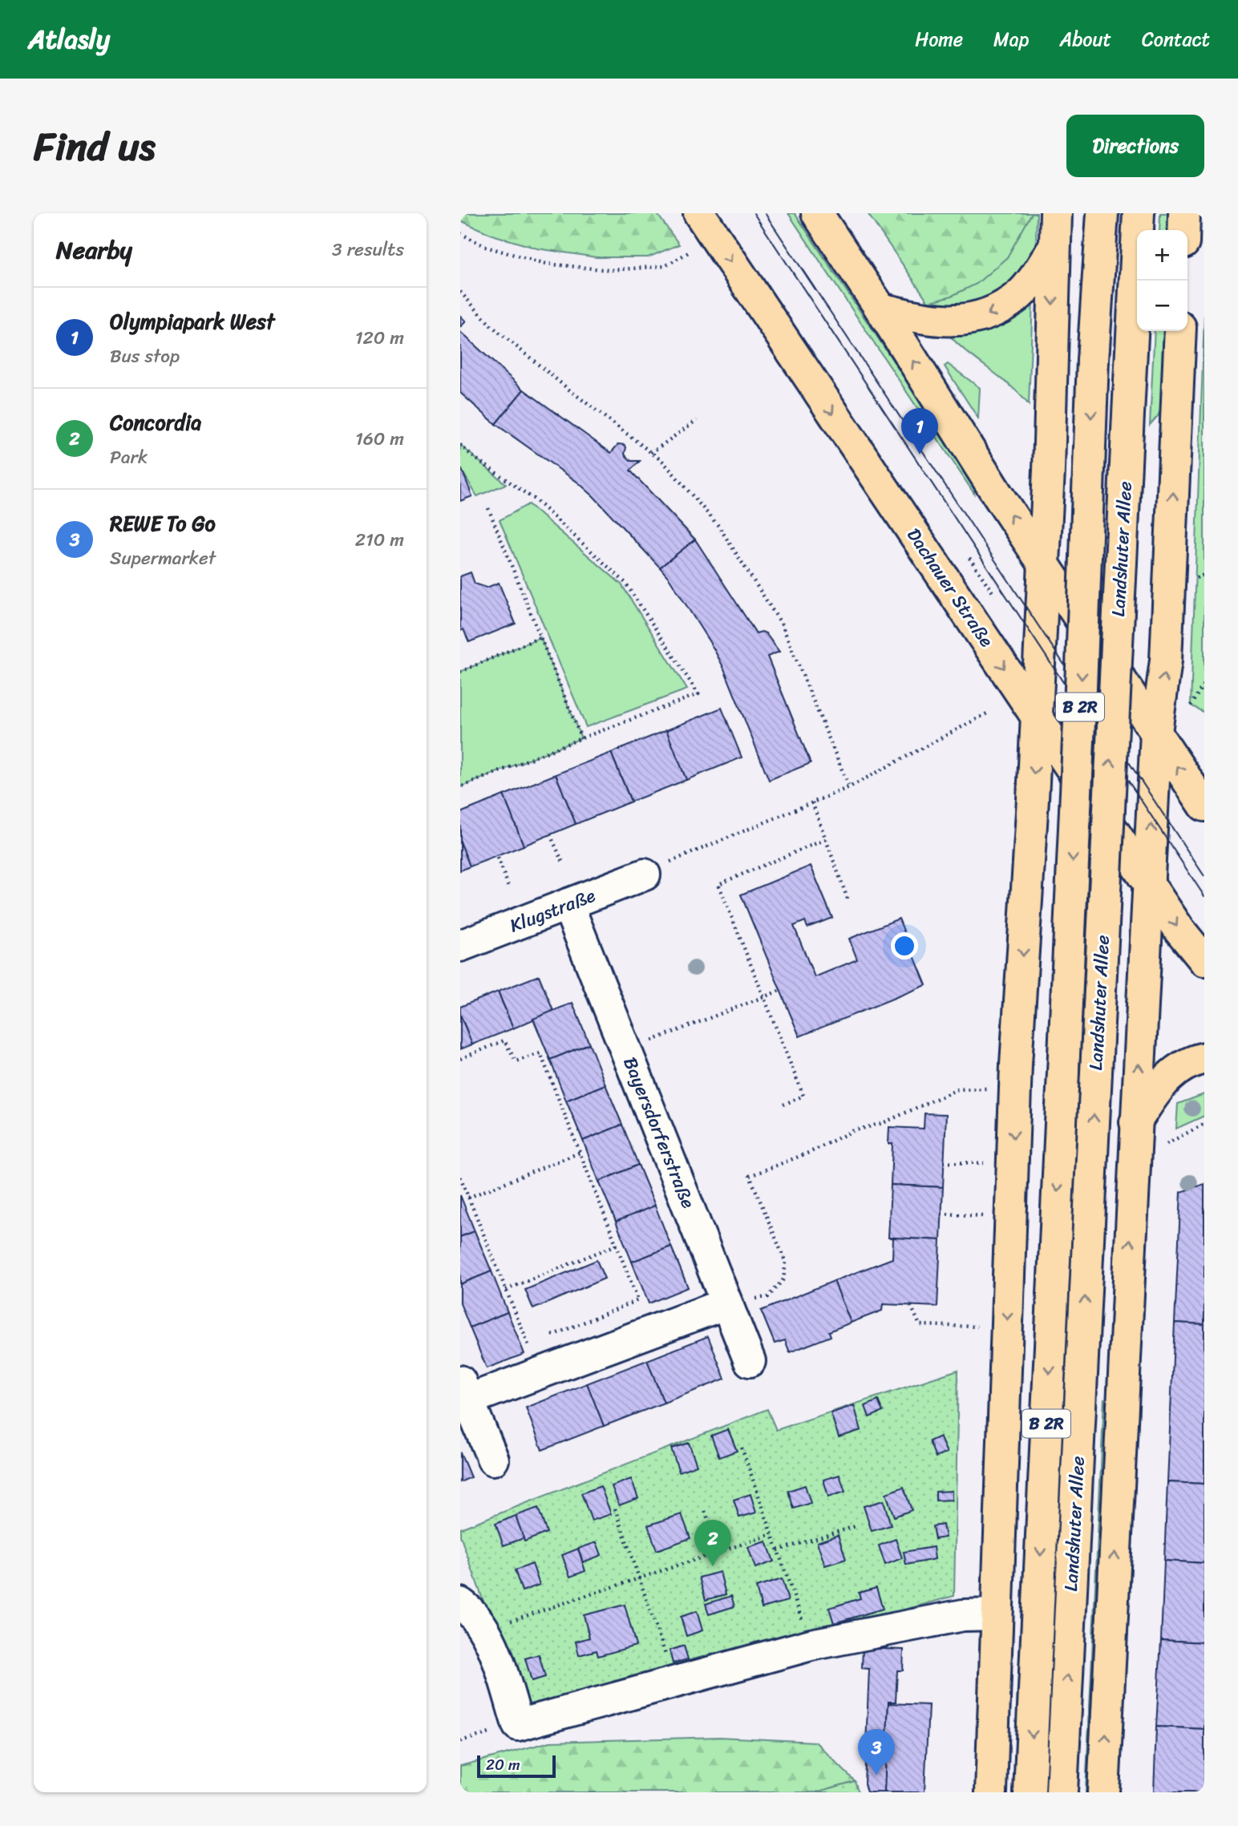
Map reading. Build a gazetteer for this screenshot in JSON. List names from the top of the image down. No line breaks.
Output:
{"streets":{"main road":["Landshuter Allee","Dachauer Straße","B 2R"],"street":["Klugstraße","Bayersdorferstraße"]},"crossings":[["Klugstraße","Bayersdorferstraße"]],"scale_bar":"20 m","page":{"header":"Atlasly","nav":["Home","Map","About","Contact"],"title":"Find us","buttons":"Directions","heading":["Nearby","3 results"],"map_buttons":["+","−"],"list":[{"mark":"1","name":"Olympiapark West","note":"Bus stop","value":"120 m"},{"mark":"2","name":"Concordia","note":"Park","value":"160 m"},{"mark":"3","name":"REWE To Go","note":"Supermarket","value":"210 m"}],"pins":["1","2","3"],"scale":"20 m"}}
